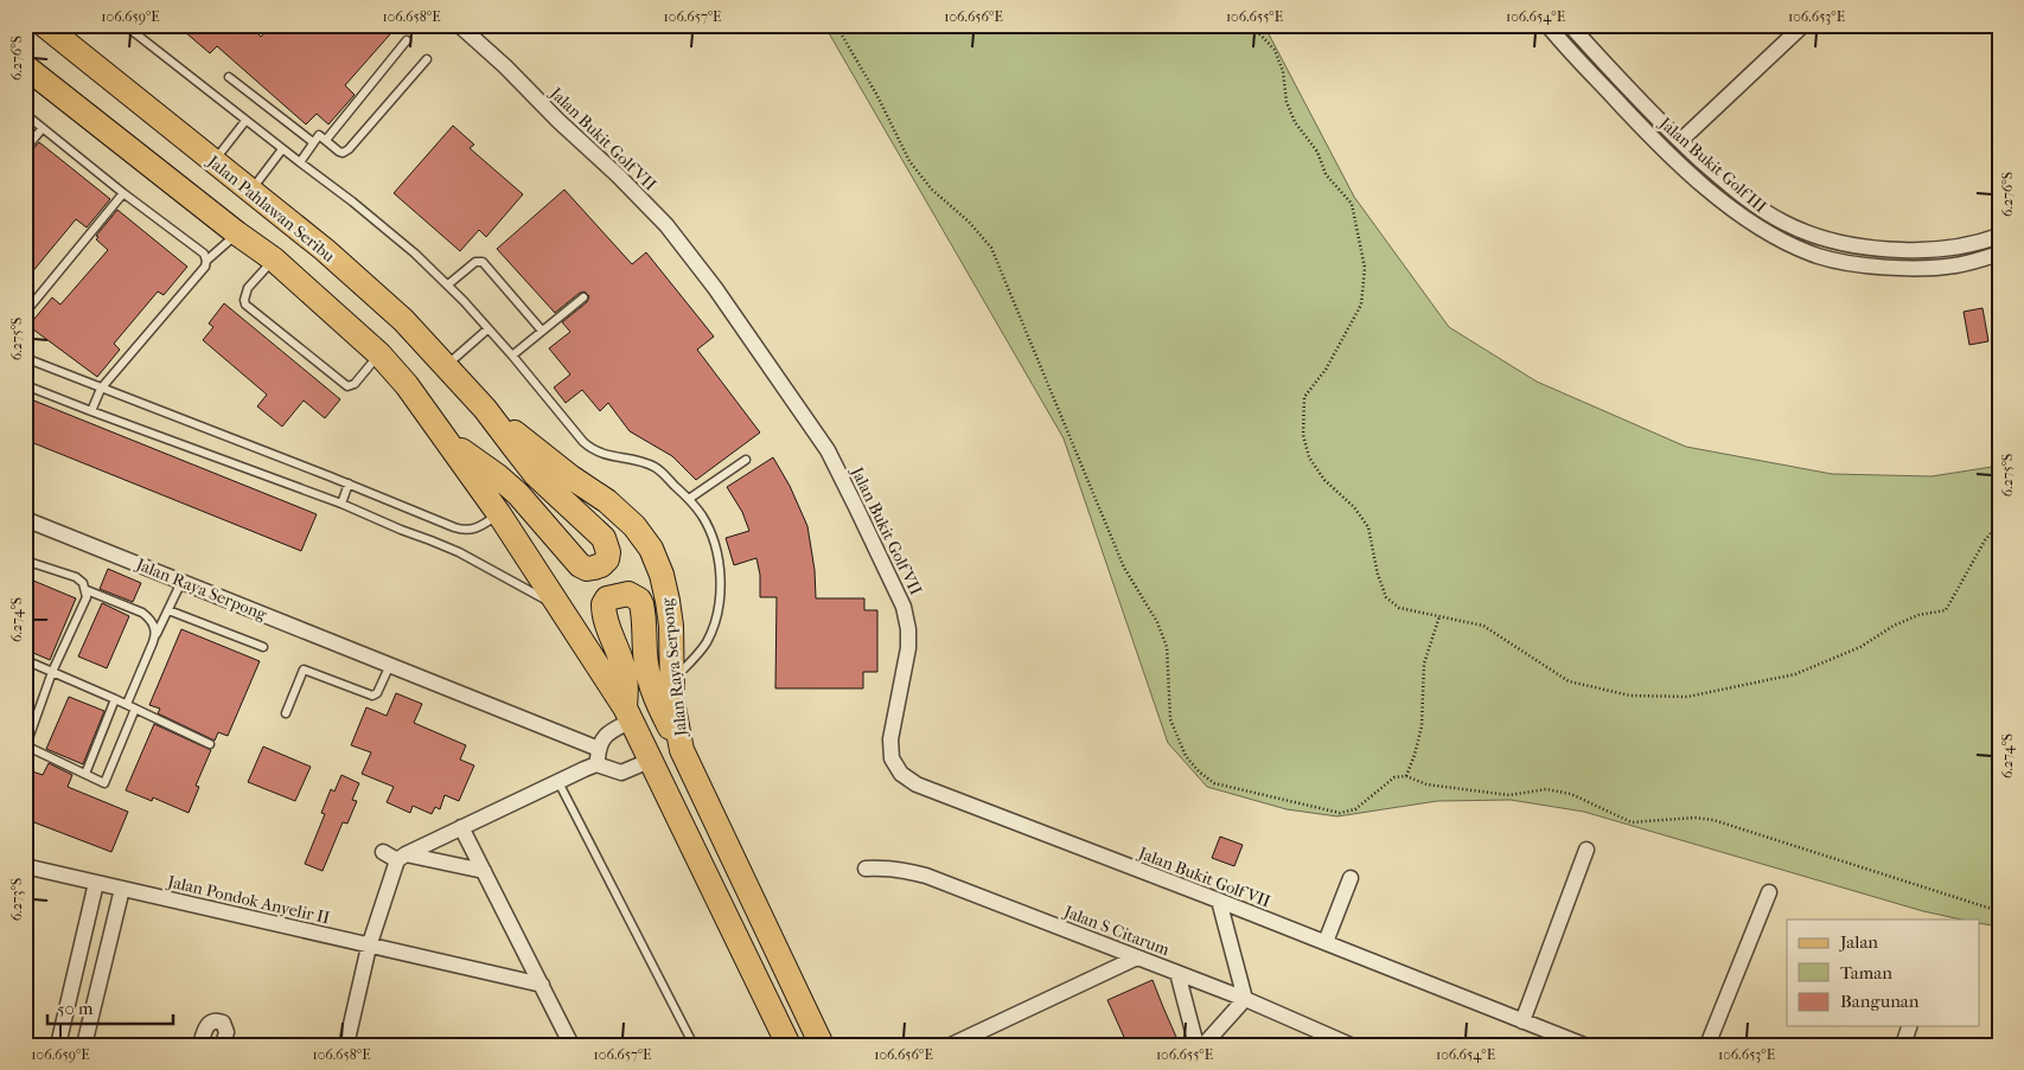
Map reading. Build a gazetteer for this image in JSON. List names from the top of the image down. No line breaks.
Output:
{"streets":{"main road":["Jalan Pahlawan Seribu","Jalan Raya Serpong"],"street":["Jalan Bukit Golf VII","Jalan Bukit Golf III","Jalan Pondok Anyelir II","Jalan S Citarum"]},"crossings":[["Jalan Pahlawan Seribu","Jalan Raya Serpong"]],"legend":["Jalan","Taman","Bangunan"],"scale_bar":"50 m","coordinates":["106.659°E","106.658°E","106.657°E","106.656°E","106.655°E","106.654°E","106.653°E","6.276°S","6.275°S","6.274°S","6.273°S"]}
